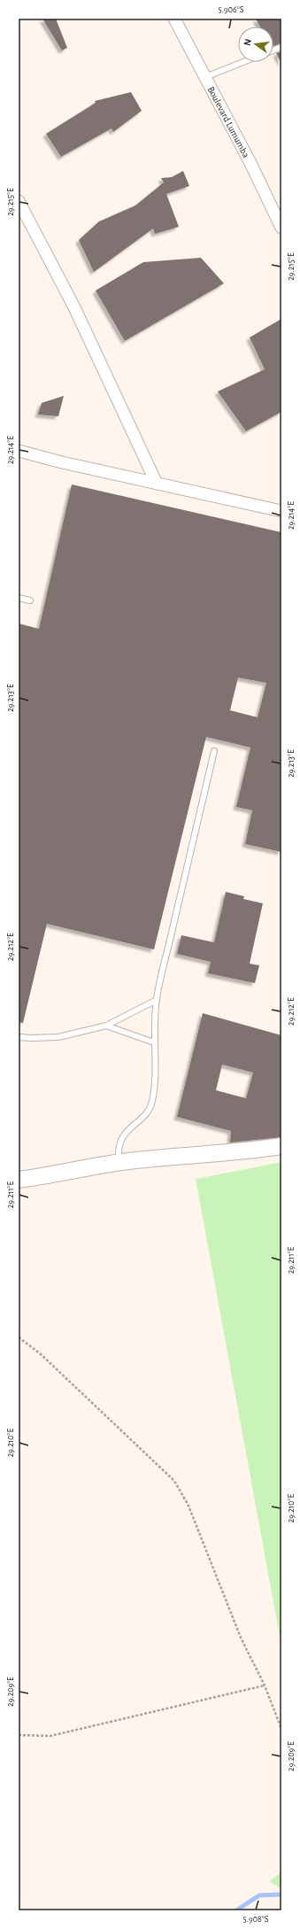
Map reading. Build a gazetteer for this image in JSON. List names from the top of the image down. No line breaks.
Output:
{"streets":{"street":["Boulevard Lumumba"]},"north":"left","coordinates":["5.906°S","29.215°E","29.214°E","29.213°E","29.212°E","29.211°E","29.210°E","29.209°E","5.908°S"]}
